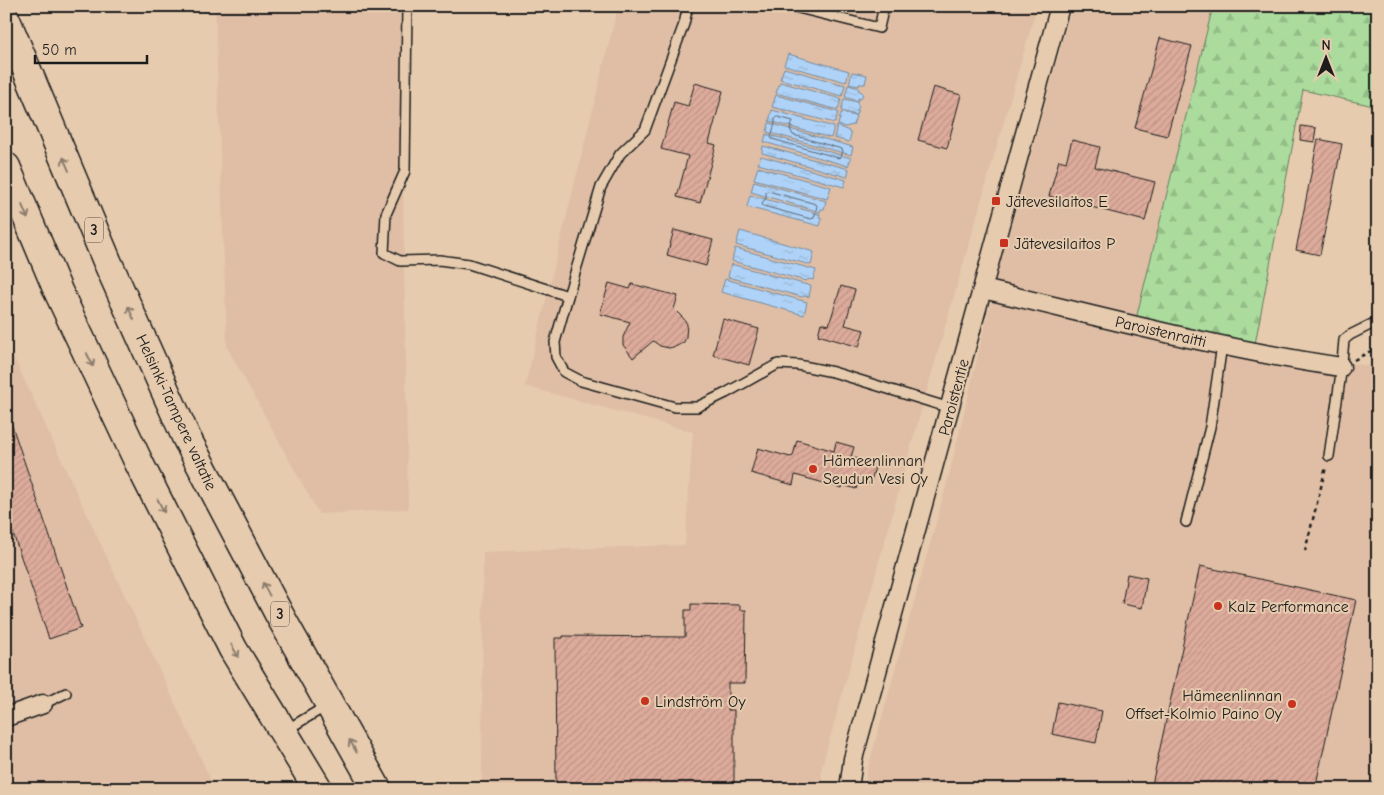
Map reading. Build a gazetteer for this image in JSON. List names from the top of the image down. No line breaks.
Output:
{"streets":{"highway":["3","Helsinki-Tampere valtatie"],"street":["Paroistenraitti","Paroistentie"]},"crossings":[["Paroistenraitti","Paroistentie"]],"places":{"transit":["Jätevesilaitos E","Jätevesilaitos P"],"other":["Hämeenlinnan Seudun Vesi Oy","Kalz Performance","Lindström Oy","Hämeenlinnan Offset-Kolmio Paino Oy"]},"scale_bar":"50 m","north":"top"}
